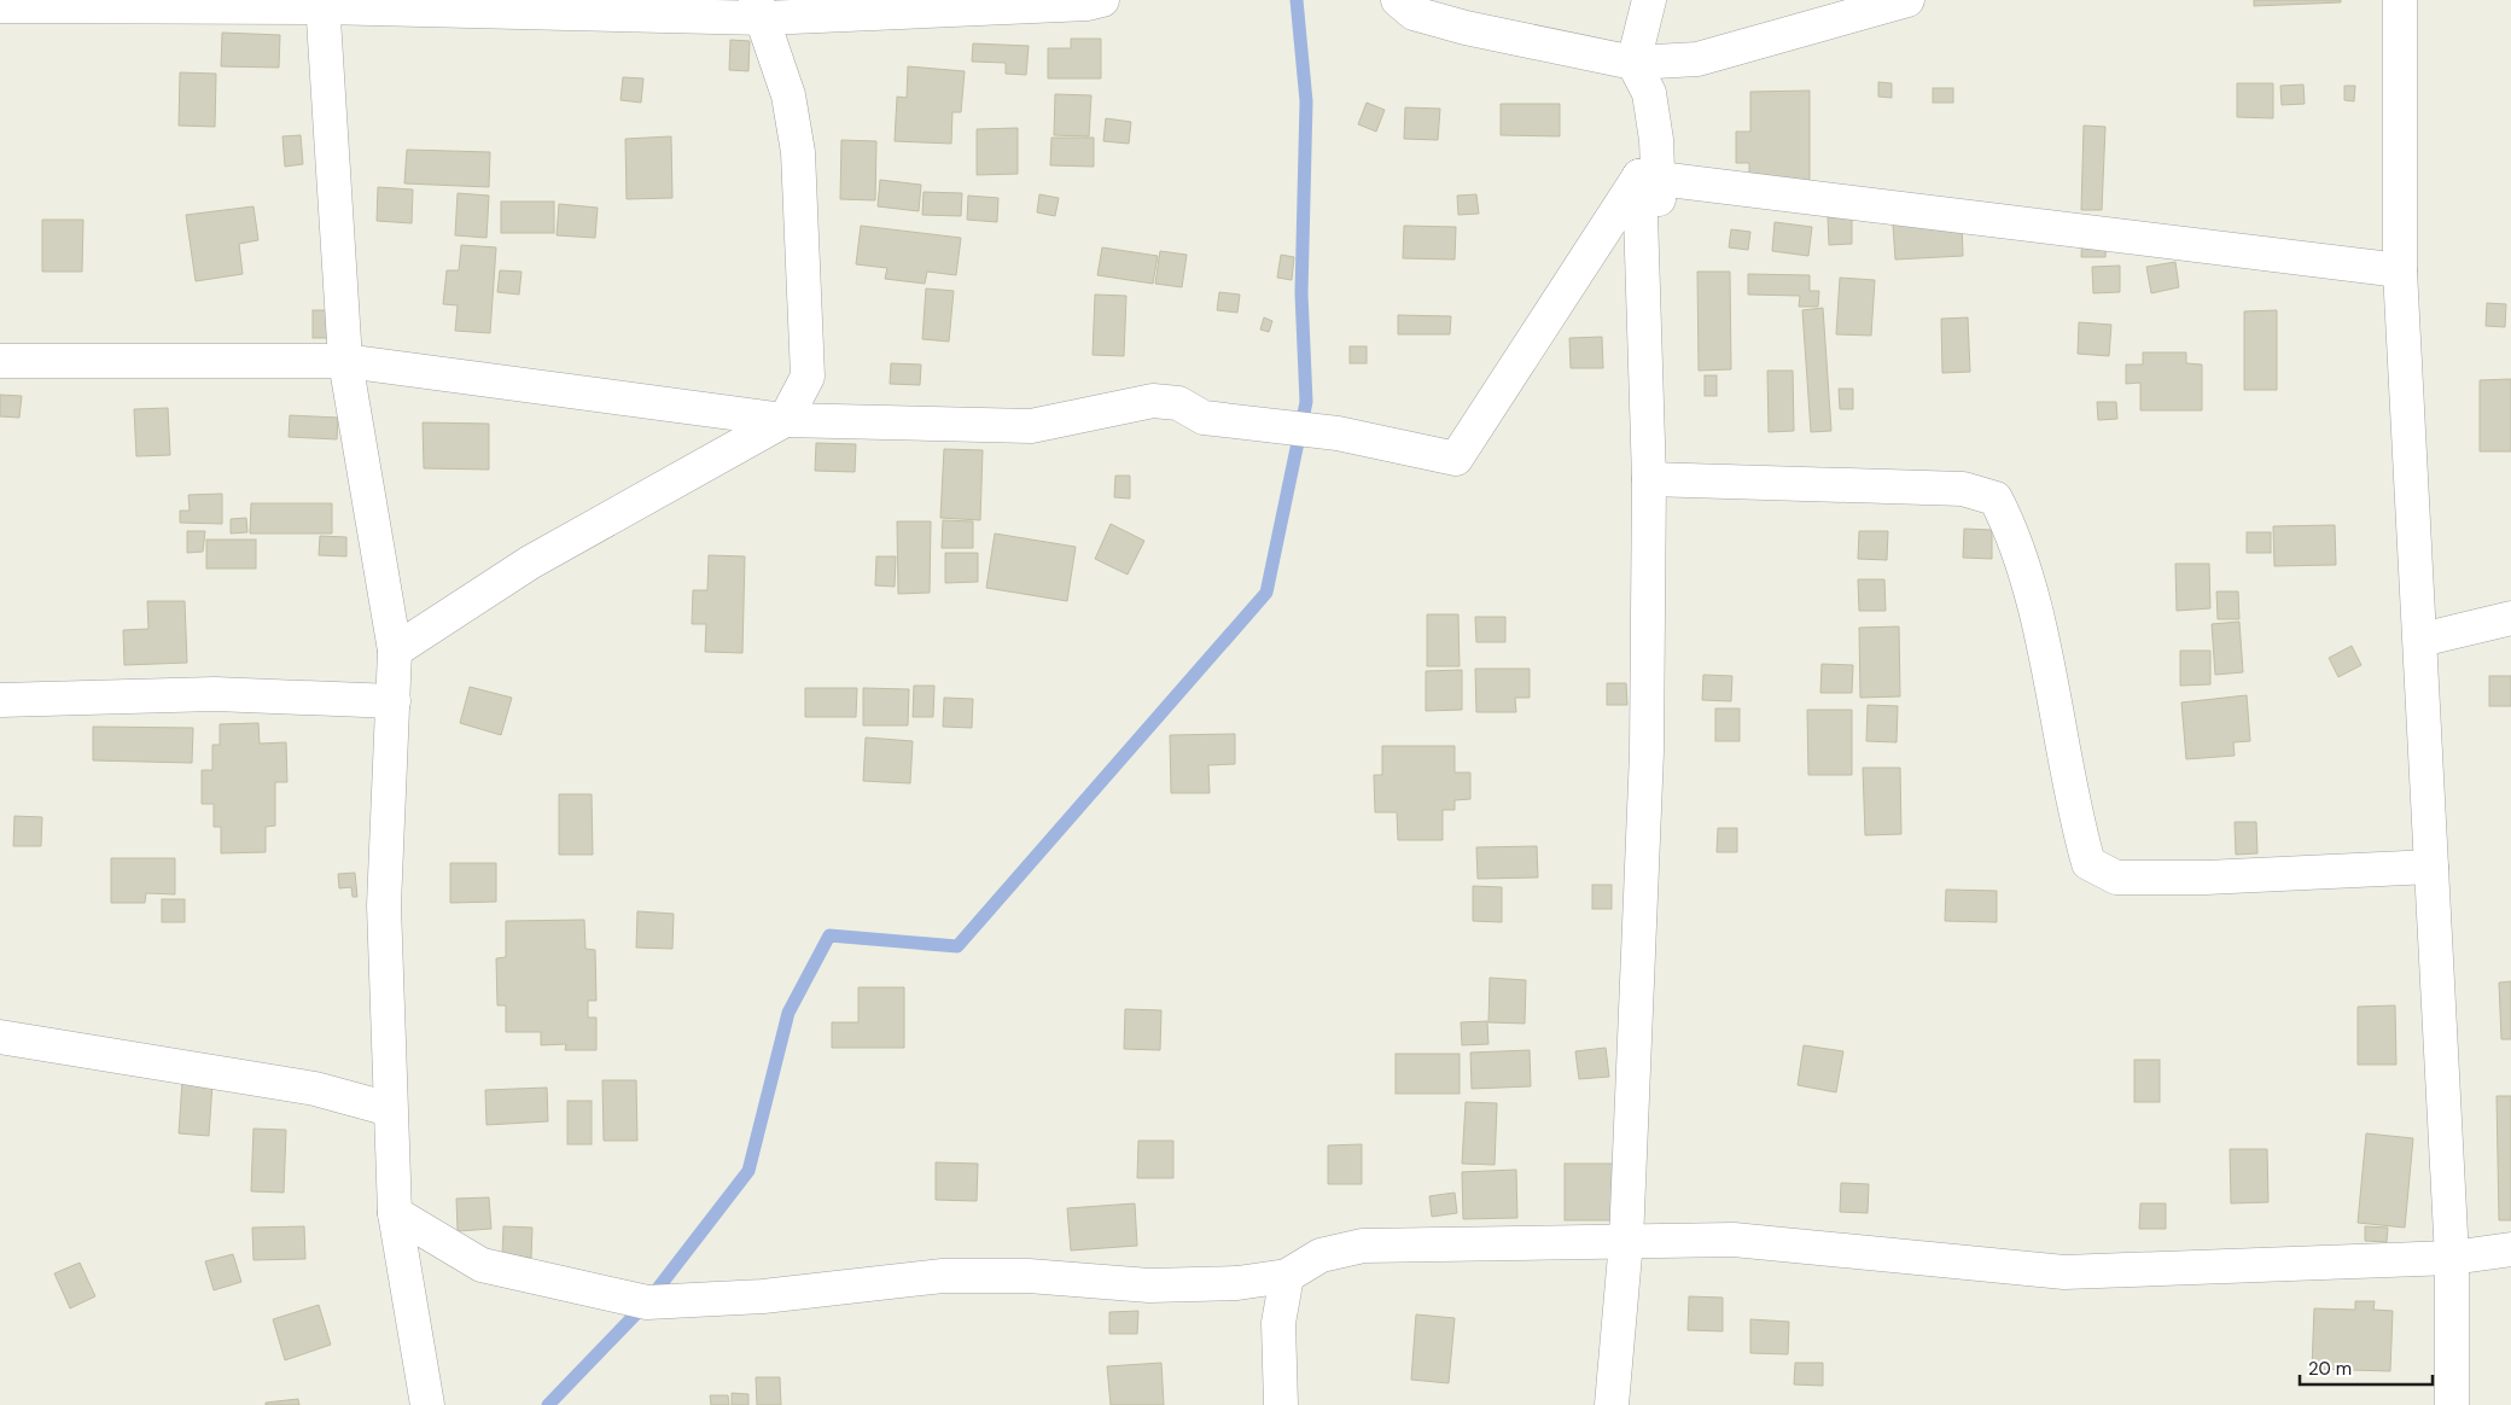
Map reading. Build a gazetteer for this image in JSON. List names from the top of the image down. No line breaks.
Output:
{"scale_bar":"20 m"}
